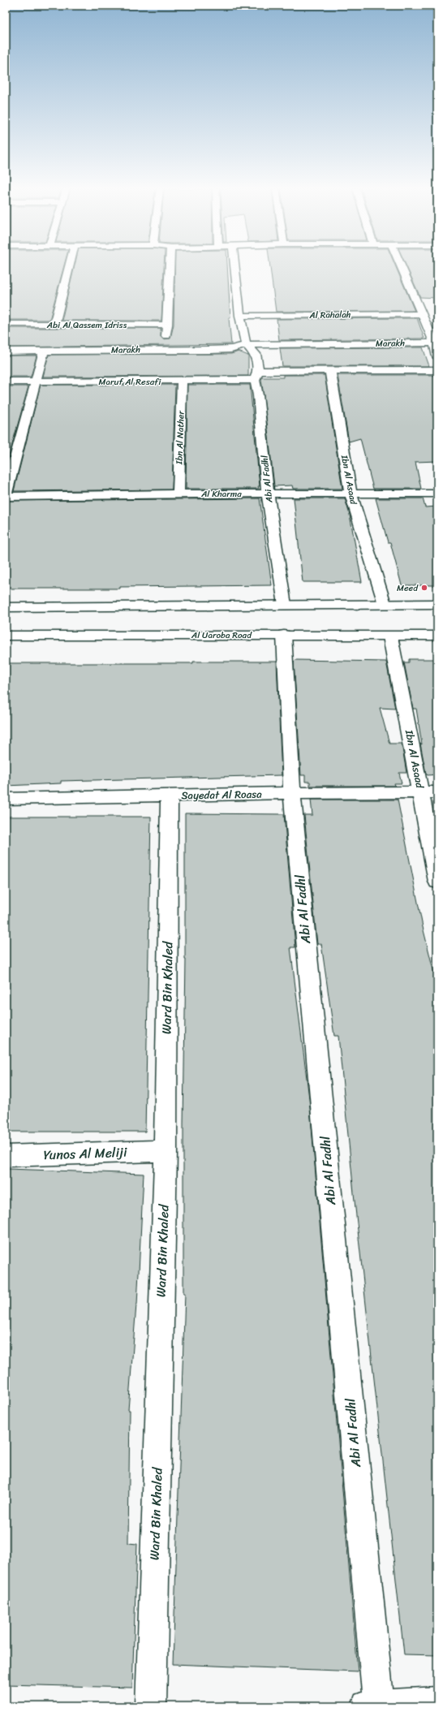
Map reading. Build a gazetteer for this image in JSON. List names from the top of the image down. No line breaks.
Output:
{"streets":{"street":["Al Rahalah","Abi Al Qassem Idriss","Marakh","Maruf Al Resafi","Ibn Al Nather","Abi Al Fadhl","Ibn Al Asaad","Al Kharma","Al Uaroba Road","Sayedat Al Roasa","Ward Bin Khaled","Yunos Al Meliji"]},"crossings":[["Marakh","Abi Al Fadhl"],["Maruf Al Resafi","Ibn Al Nather"],["Maruf Al Resafi","Abi Al Fadhl"],["Maruf Al Resafi","Ibn Al Asaad"],["Ibn Al Nather","Al Kharma"],["Abi Al Fadhl","Al Kharma"],["Abi Al Fadhl","Al Uaroba Road"],["Abi Al Fadhl","Sayedat Al Roasa"],["Ibn Al Asaad","Al Kharma"],["Ibn Al Asaad","Al Uaroba Road"],["Ibn Al Asaad","Sayedat Al Roasa"],["Sayedat Al Roasa","Ward Bin Khaled"],["Ward Bin Khaled","Yunos Al Meliji"]],"places":["Meed"]}
